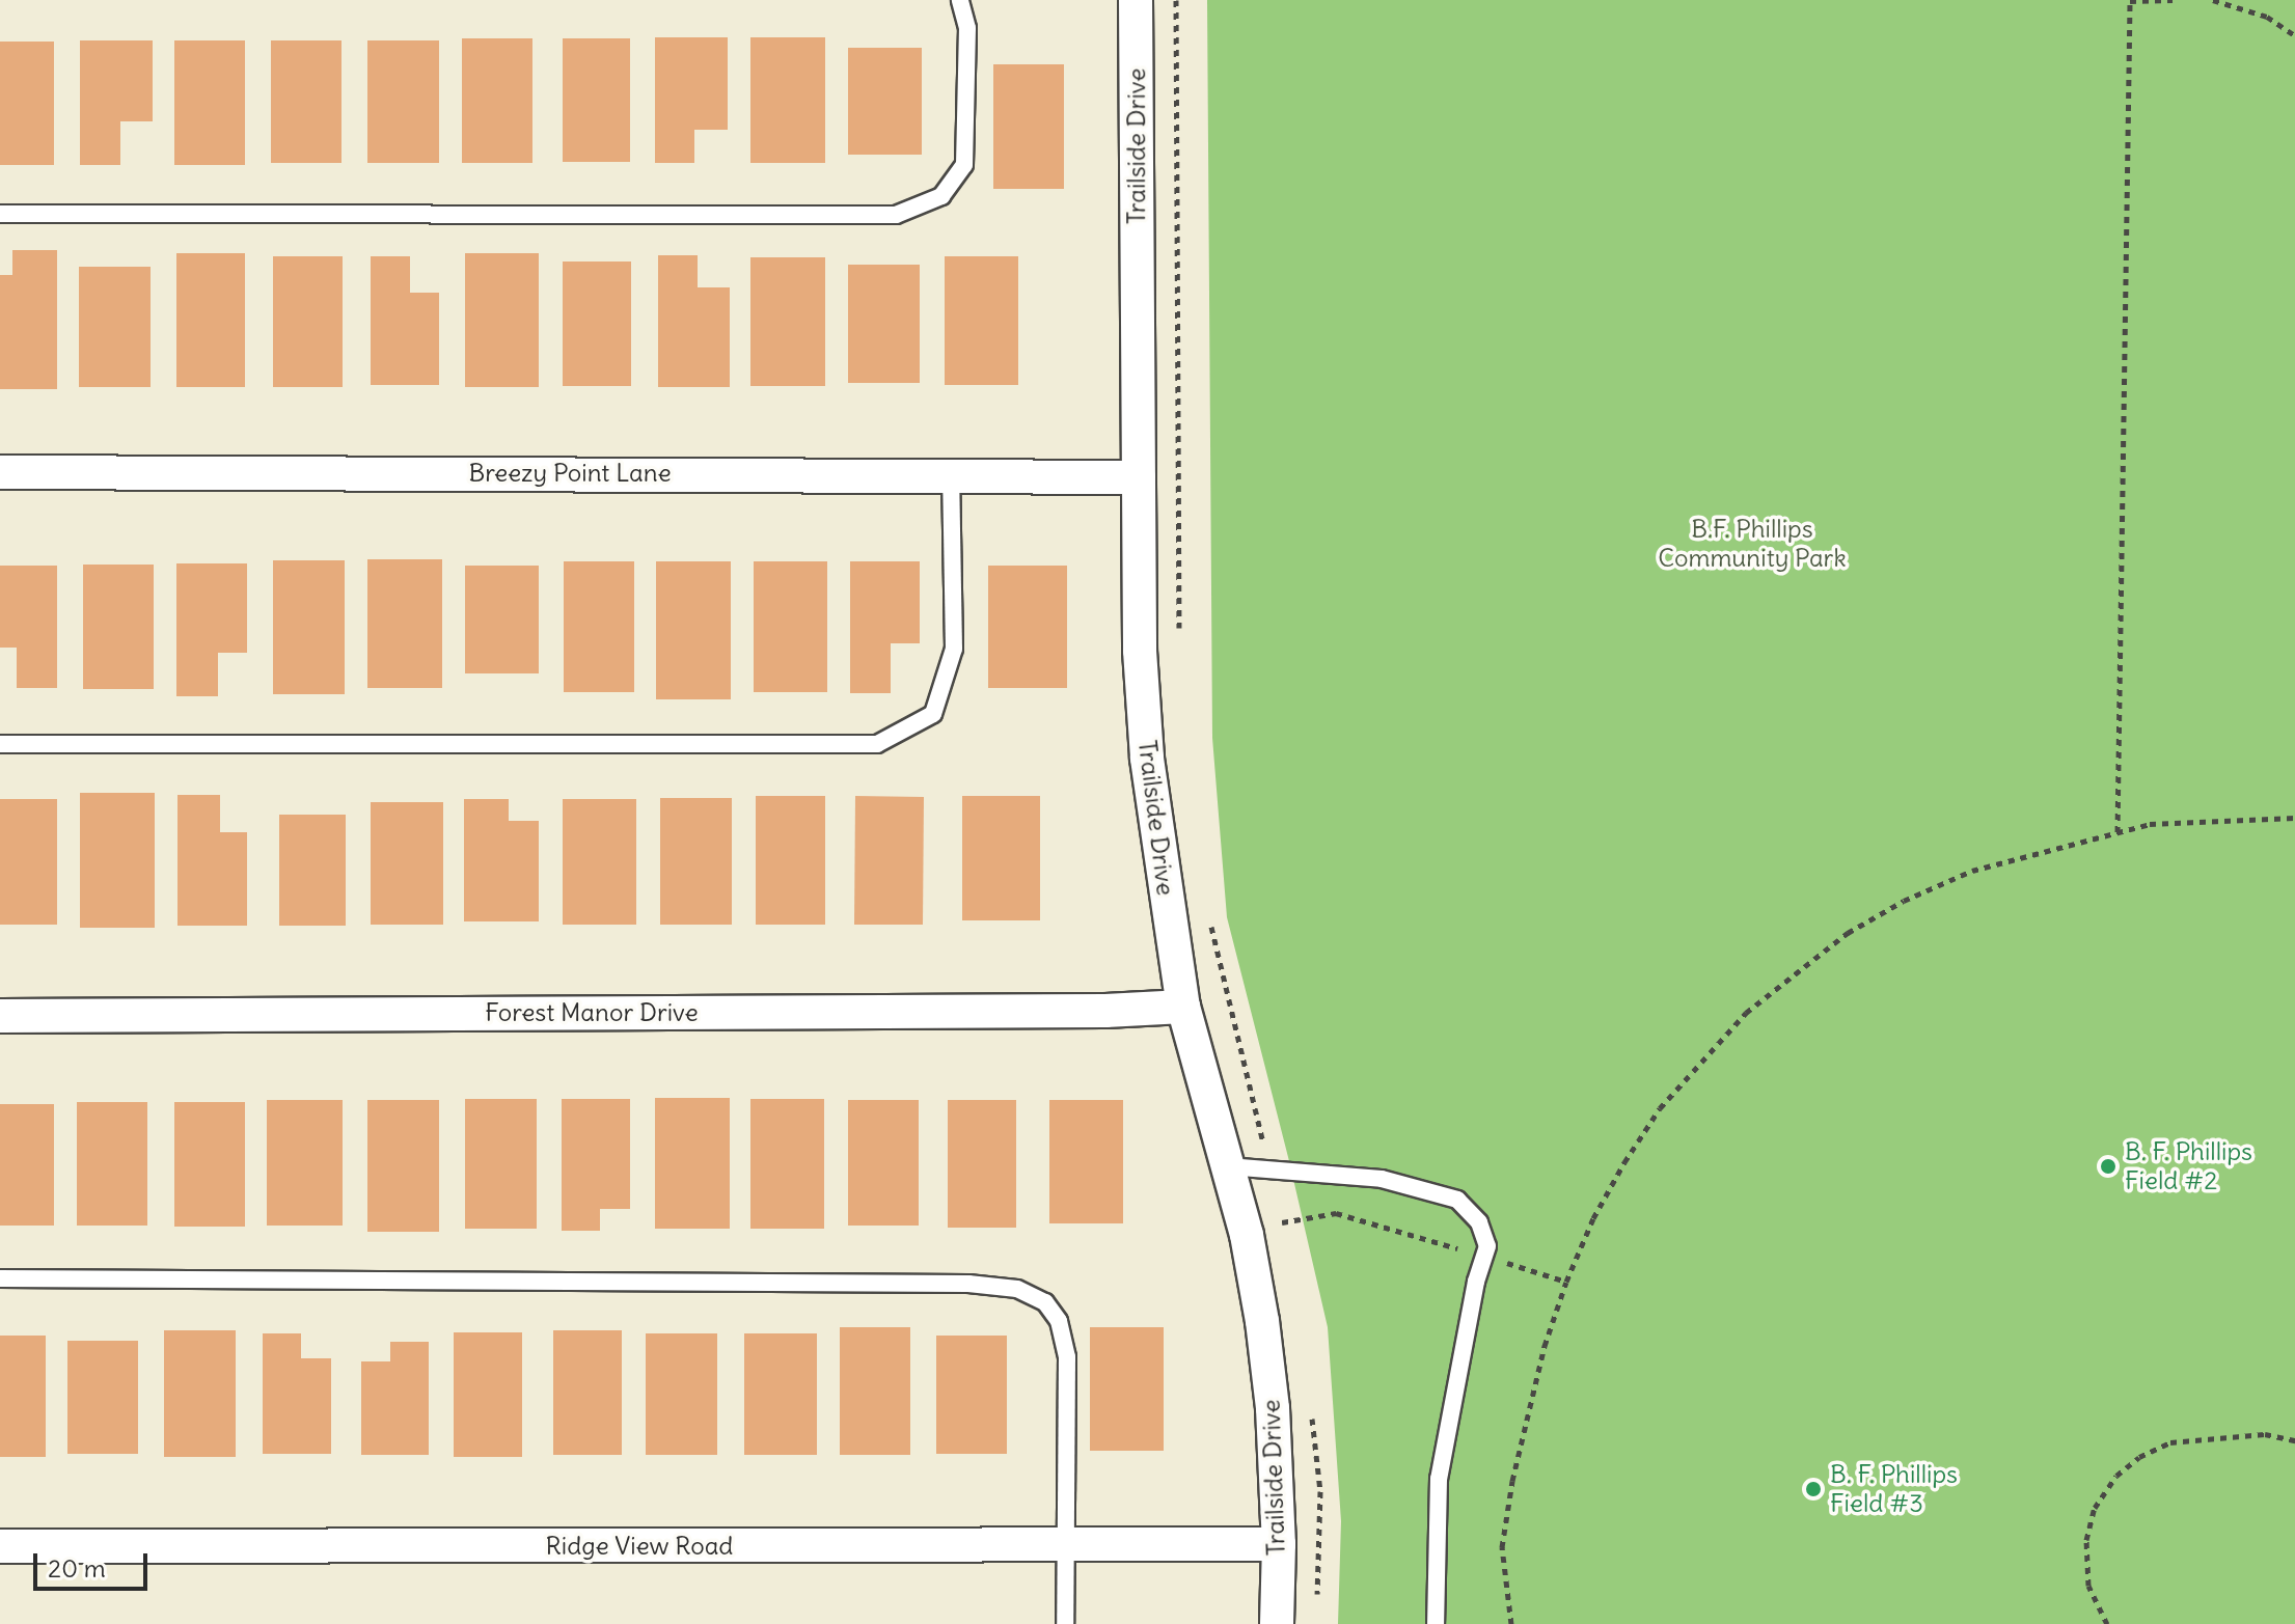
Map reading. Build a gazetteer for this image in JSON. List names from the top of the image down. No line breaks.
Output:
{"streets":{"street":["Trailside Drive","Breezy Point Lane","Forest Manor Drive","Ridge View Road"]},"crossings":[["Trailside Drive","Breezy Point Lane"],["Trailside Drive","Forest Manor Drive"],["Trailside Drive","Ridge View Road"]],"parks":["B.F. Phillips Community Park"],"places":["B. F. Phillips Field #2","B. F. Phillips Field #3"],"scale_bar":"20 m"}
